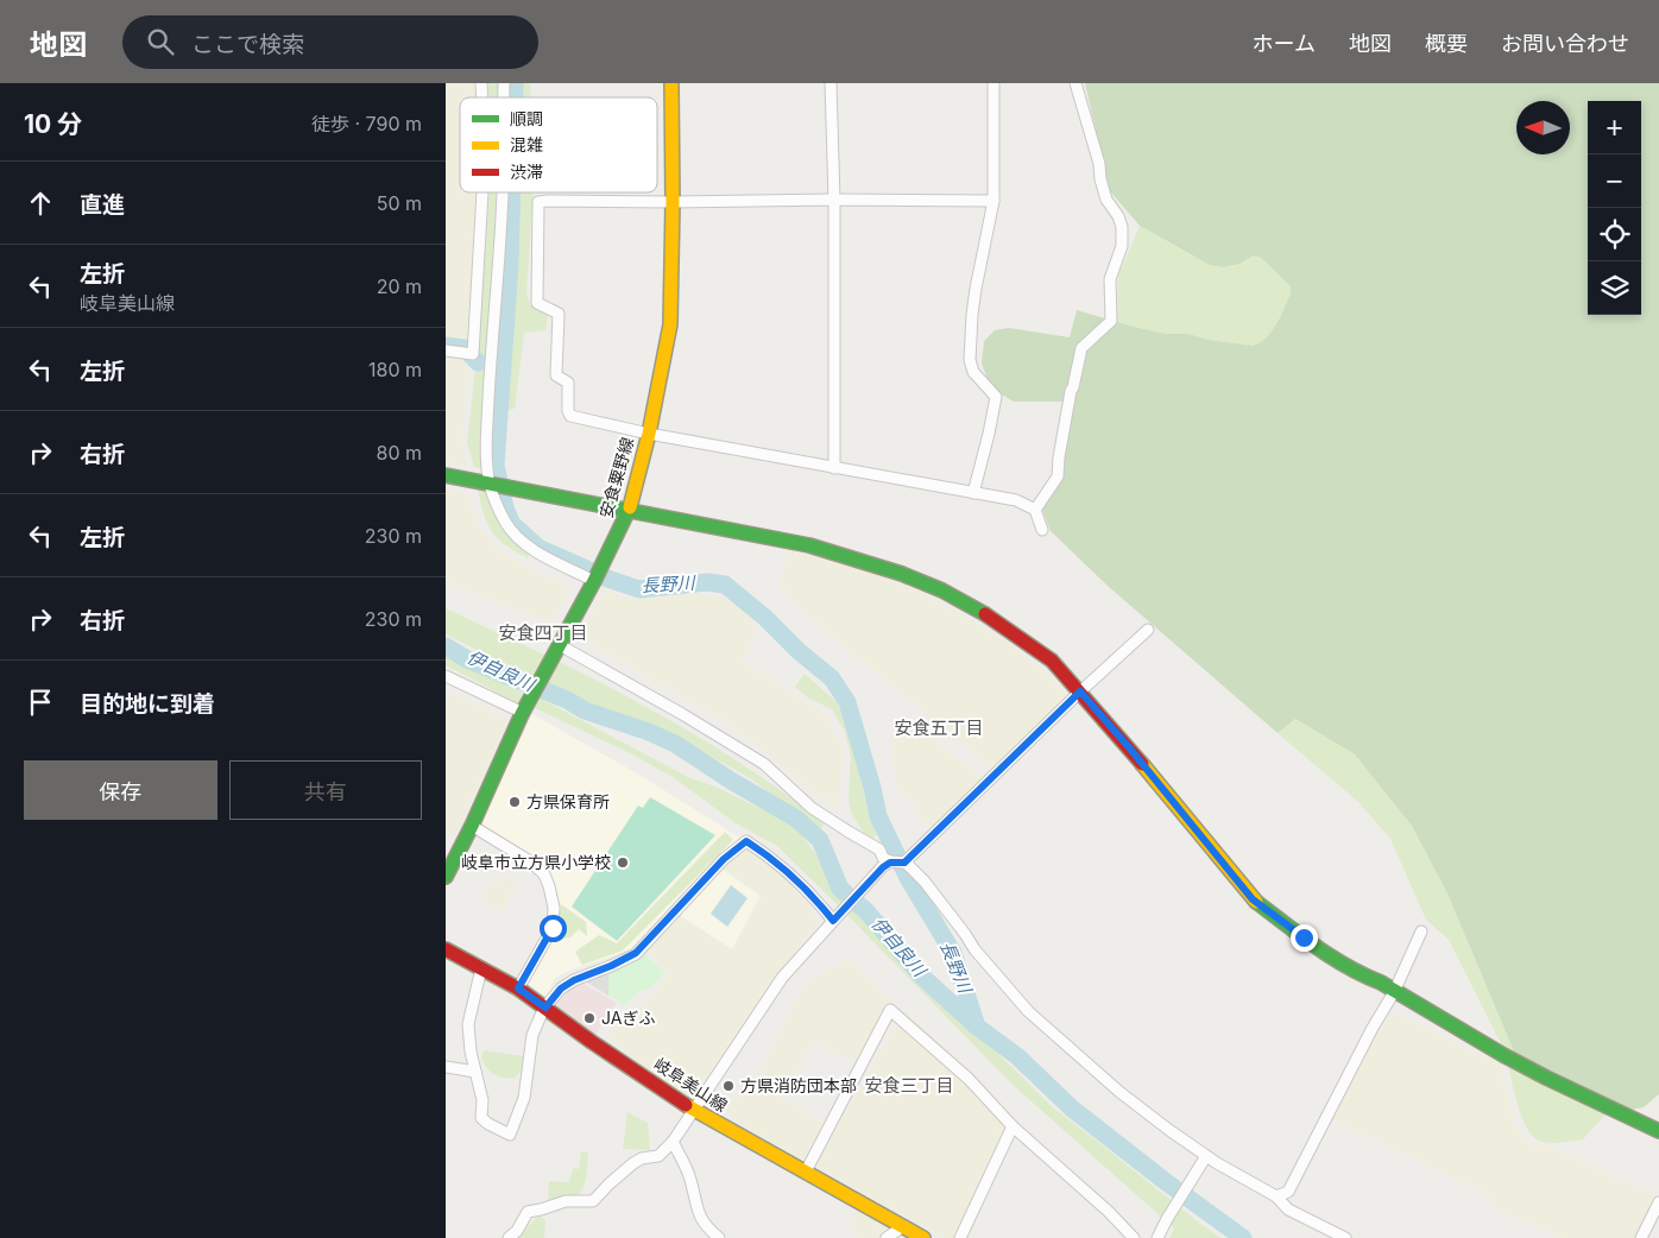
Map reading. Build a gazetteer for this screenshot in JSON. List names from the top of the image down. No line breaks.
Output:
{"streets":{"street":["安食粟野線","岐阜美山線"]},"districts":["安食四丁目","安食五丁目","安食三丁目"],"water":["長野川","伊自良川"],"places":["方県保育所","岐阜市立方県小学校","JAぎふ","方県消防団本部"],"legend":["順調","混雑","渋滞"],"north":"left","page":{"header":"地図","search":"ここで検索","nav":["ホーム","地図","概要","お問い合わせ"],"heading":["10 分","徒歩 · 790 m"],"map_buttons":["+","−"],"list":[["直進","50 m"],["左折","岐阜美山線","20 m"],["左折","180 m"],["右折","80 m"],["左折","230 m"],["右折","230 m"],"目的地に到着"],"buttons":["保存","共有"]}}
